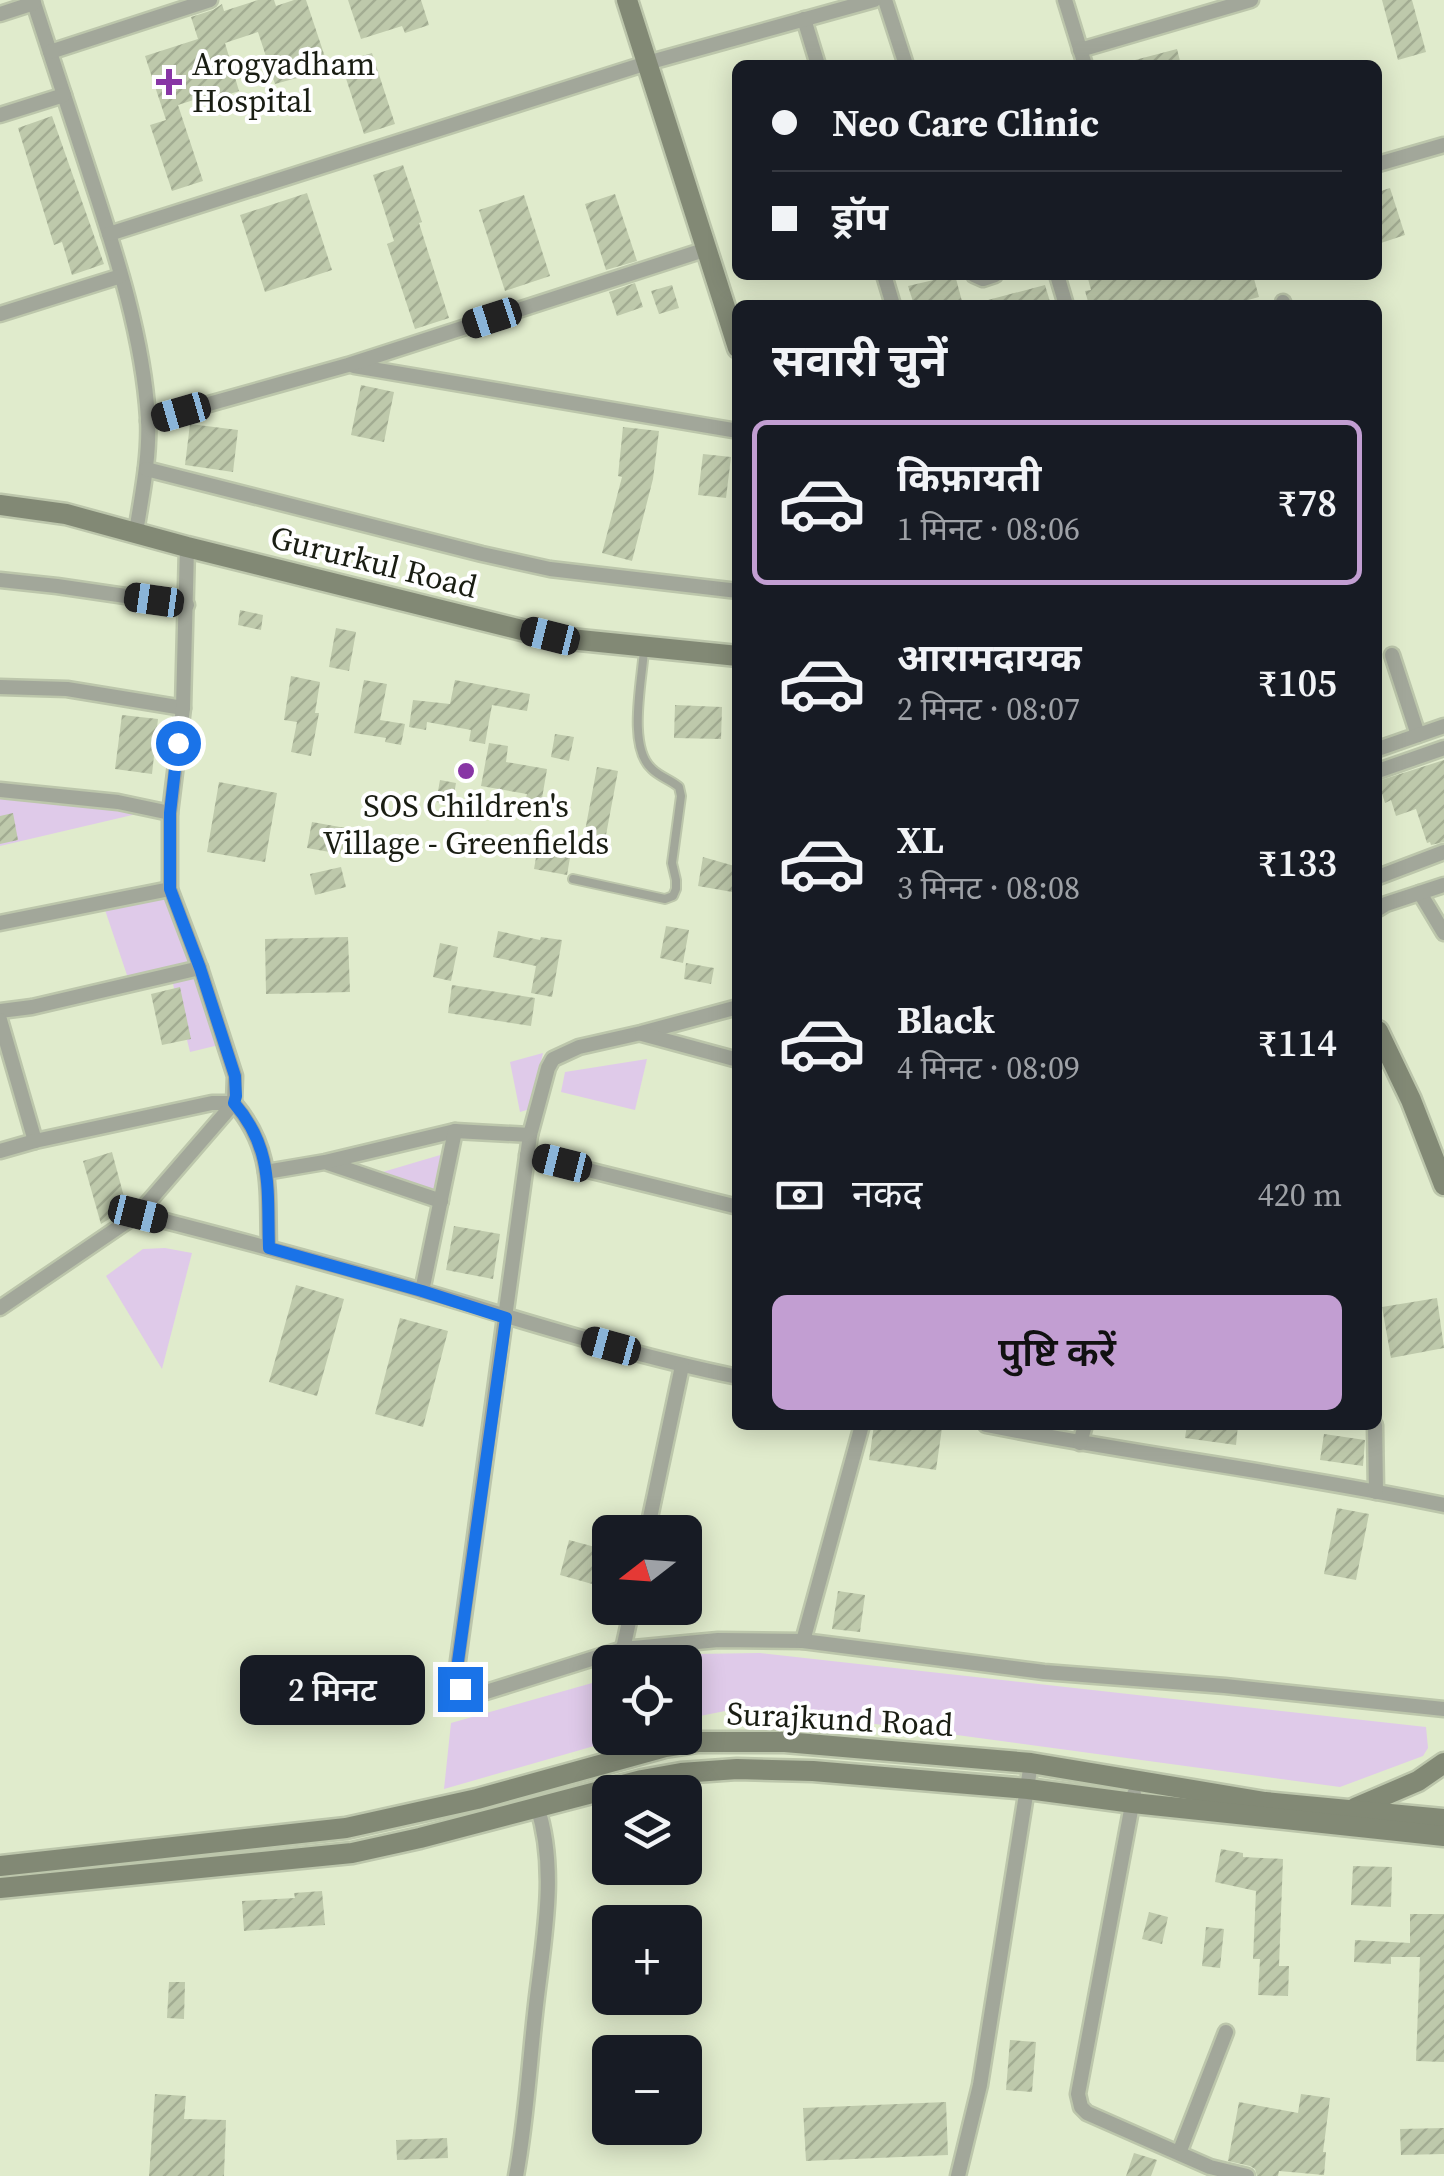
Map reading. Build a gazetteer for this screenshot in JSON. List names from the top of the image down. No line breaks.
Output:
{"streets":{"main road":["Gururkul Road","Surajkund Road"]},"places":{"health":["Arogyadham Hospital"],"other":["SOS Children's Village - Greenfields"]},"north":"left","page":{"banner":["Neo Care Clinic","ड्रॉप"],"heading":"सवारी चुनें","list":[{"name":"किफ़ायती","note":"1 मिनट · 08:06","value":"₹78"},{"name":"आरामदायक","note":"2 मिनट · 08:07","value":"₹105"},{"name":"XL","note":"3 मिनट · 08:08","value":"₹133"},{"name":"Black","note":"4 मिनट · 08:09","value":"₹114"}],"pay":["नकद","420 m"],"buttons":"पुष्टि करें","map_buttons":["+","−"],"bubble":"2 मिनट"}}
